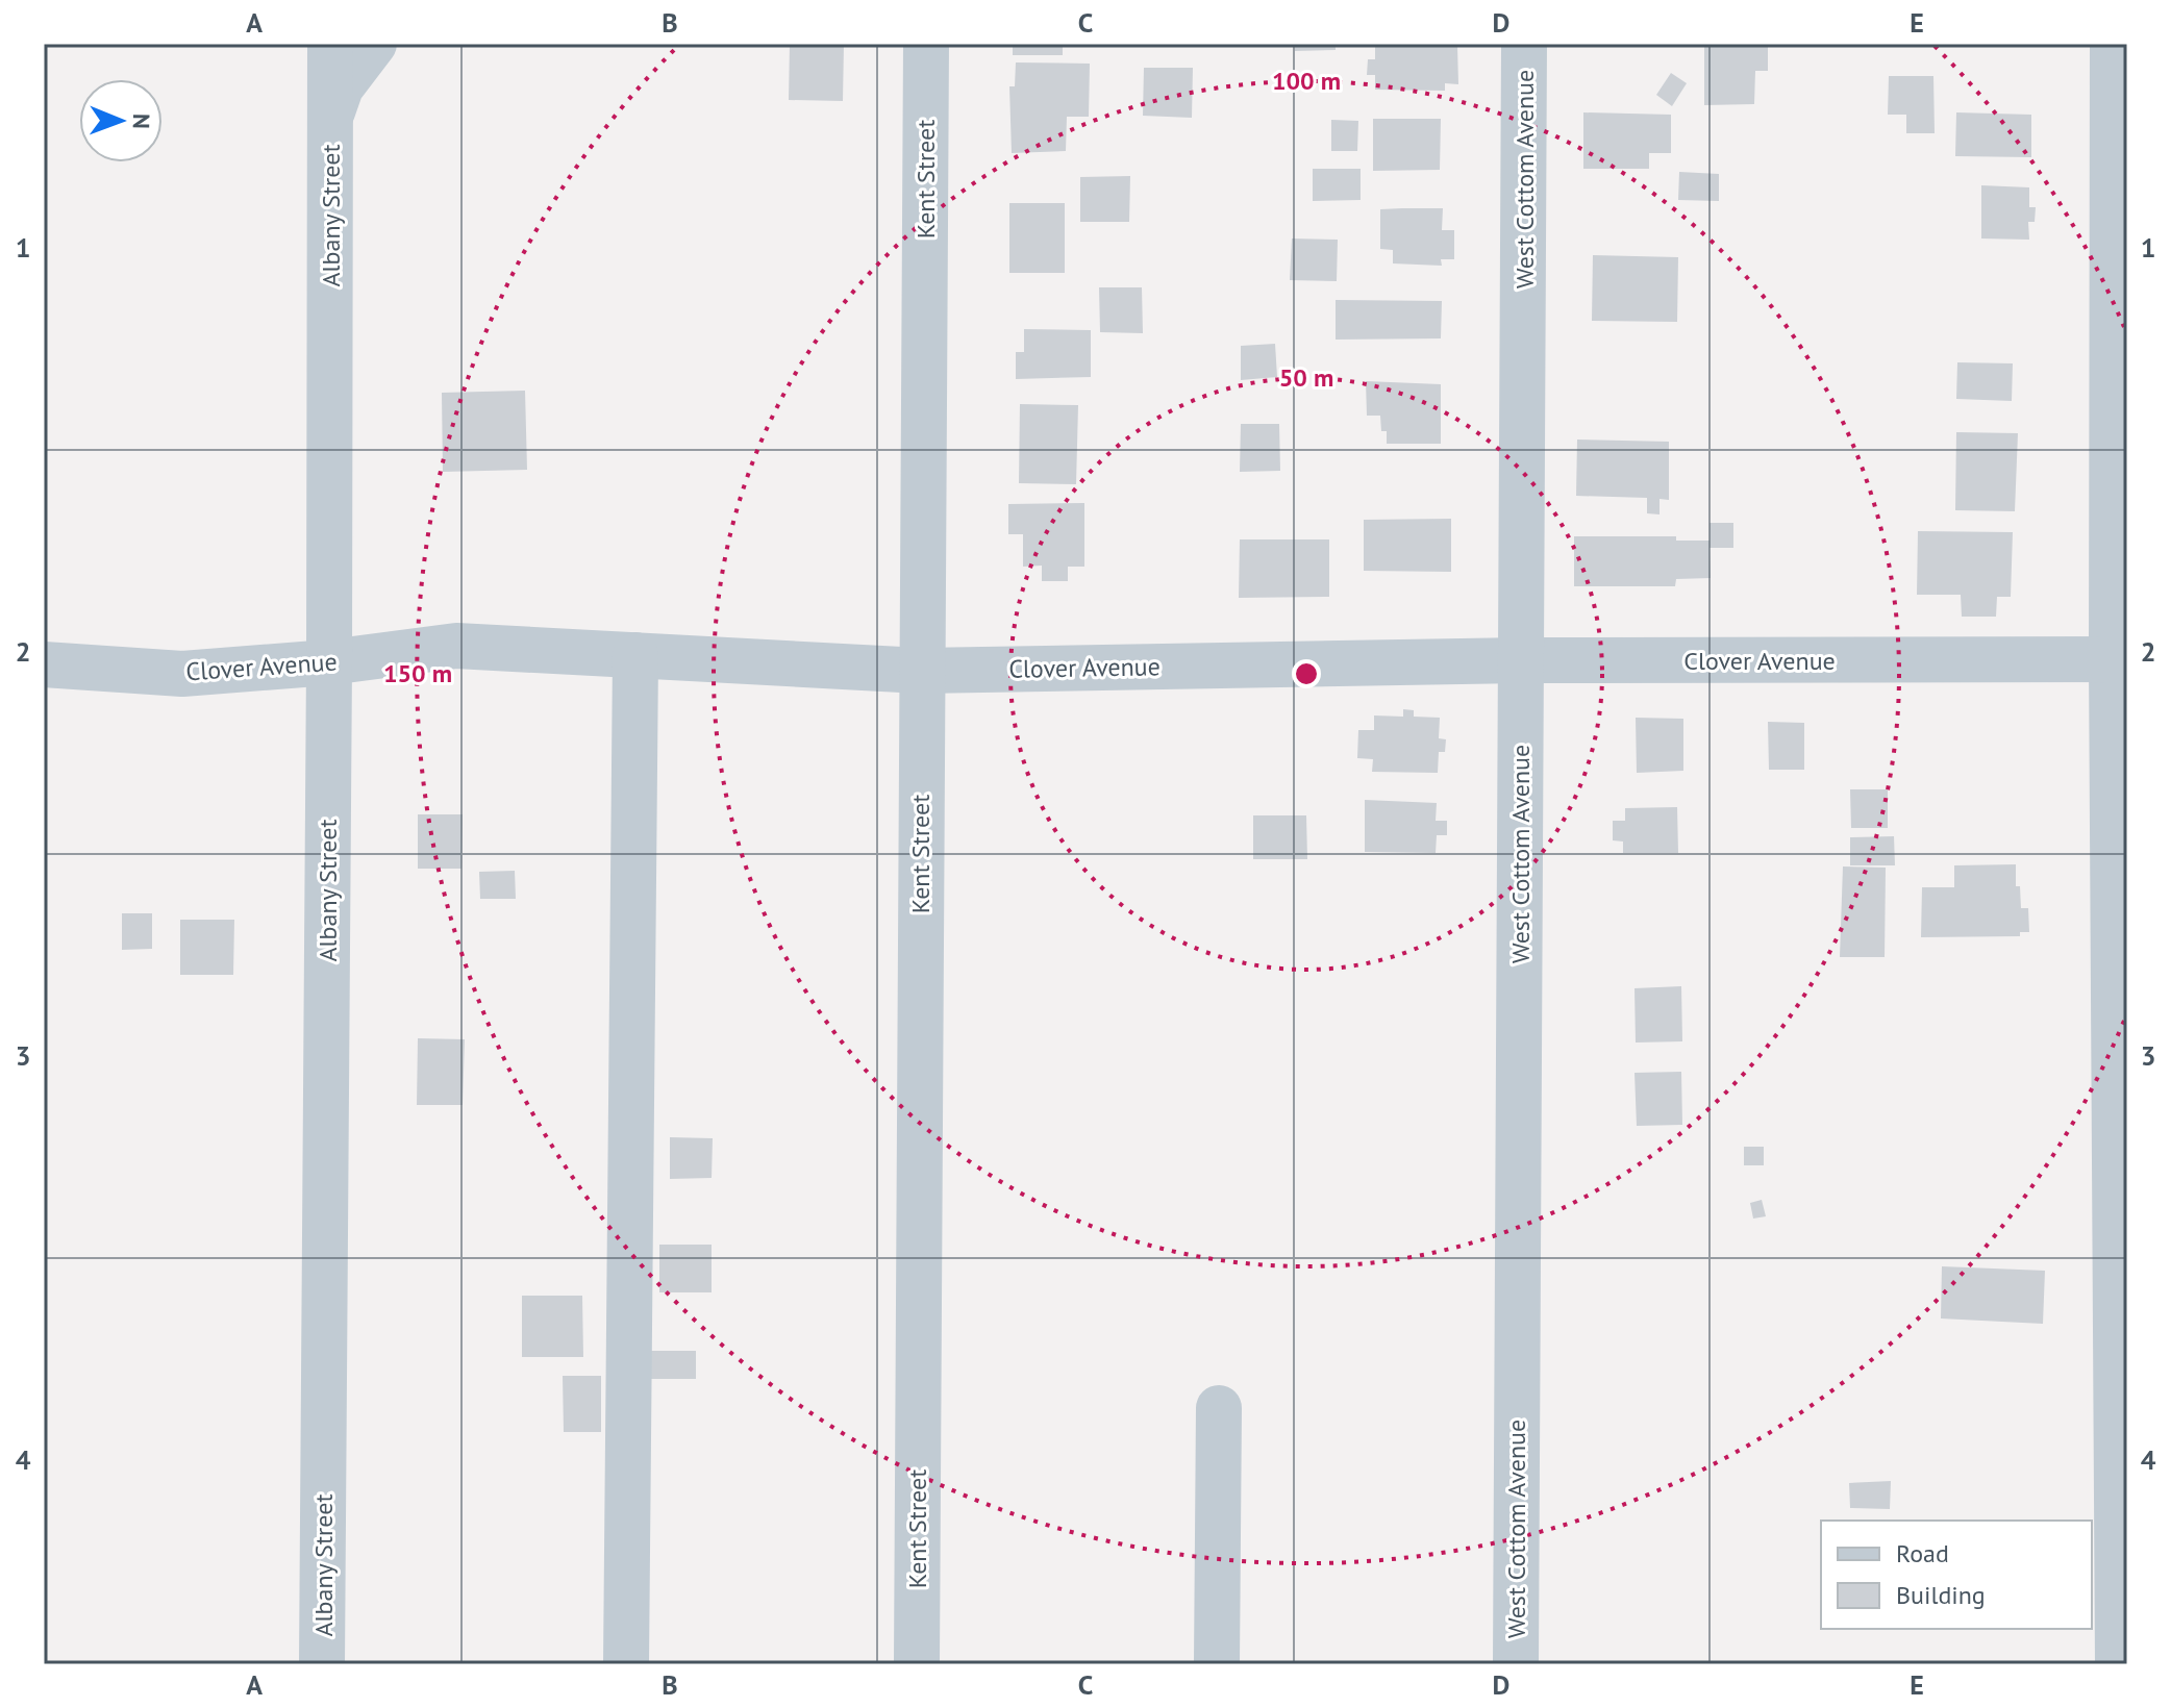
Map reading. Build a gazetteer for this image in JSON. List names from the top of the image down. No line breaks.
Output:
{"streets":{"street":["Kent Street","West Cottom Avenue","Albany Street","Clover Avenue"]},"crossings":[["Kent Street","Clover Avenue"],["West Cottom Avenue","Clover Avenue"],["Albany Street","Clover Avenue"]],"legend":["Road","Building"],"north":"right","grid":{"columns":["A","B","C","D","E"],"rows":["1","2","3","4"]},"rings":["100 m","50 m","150 m"]}
